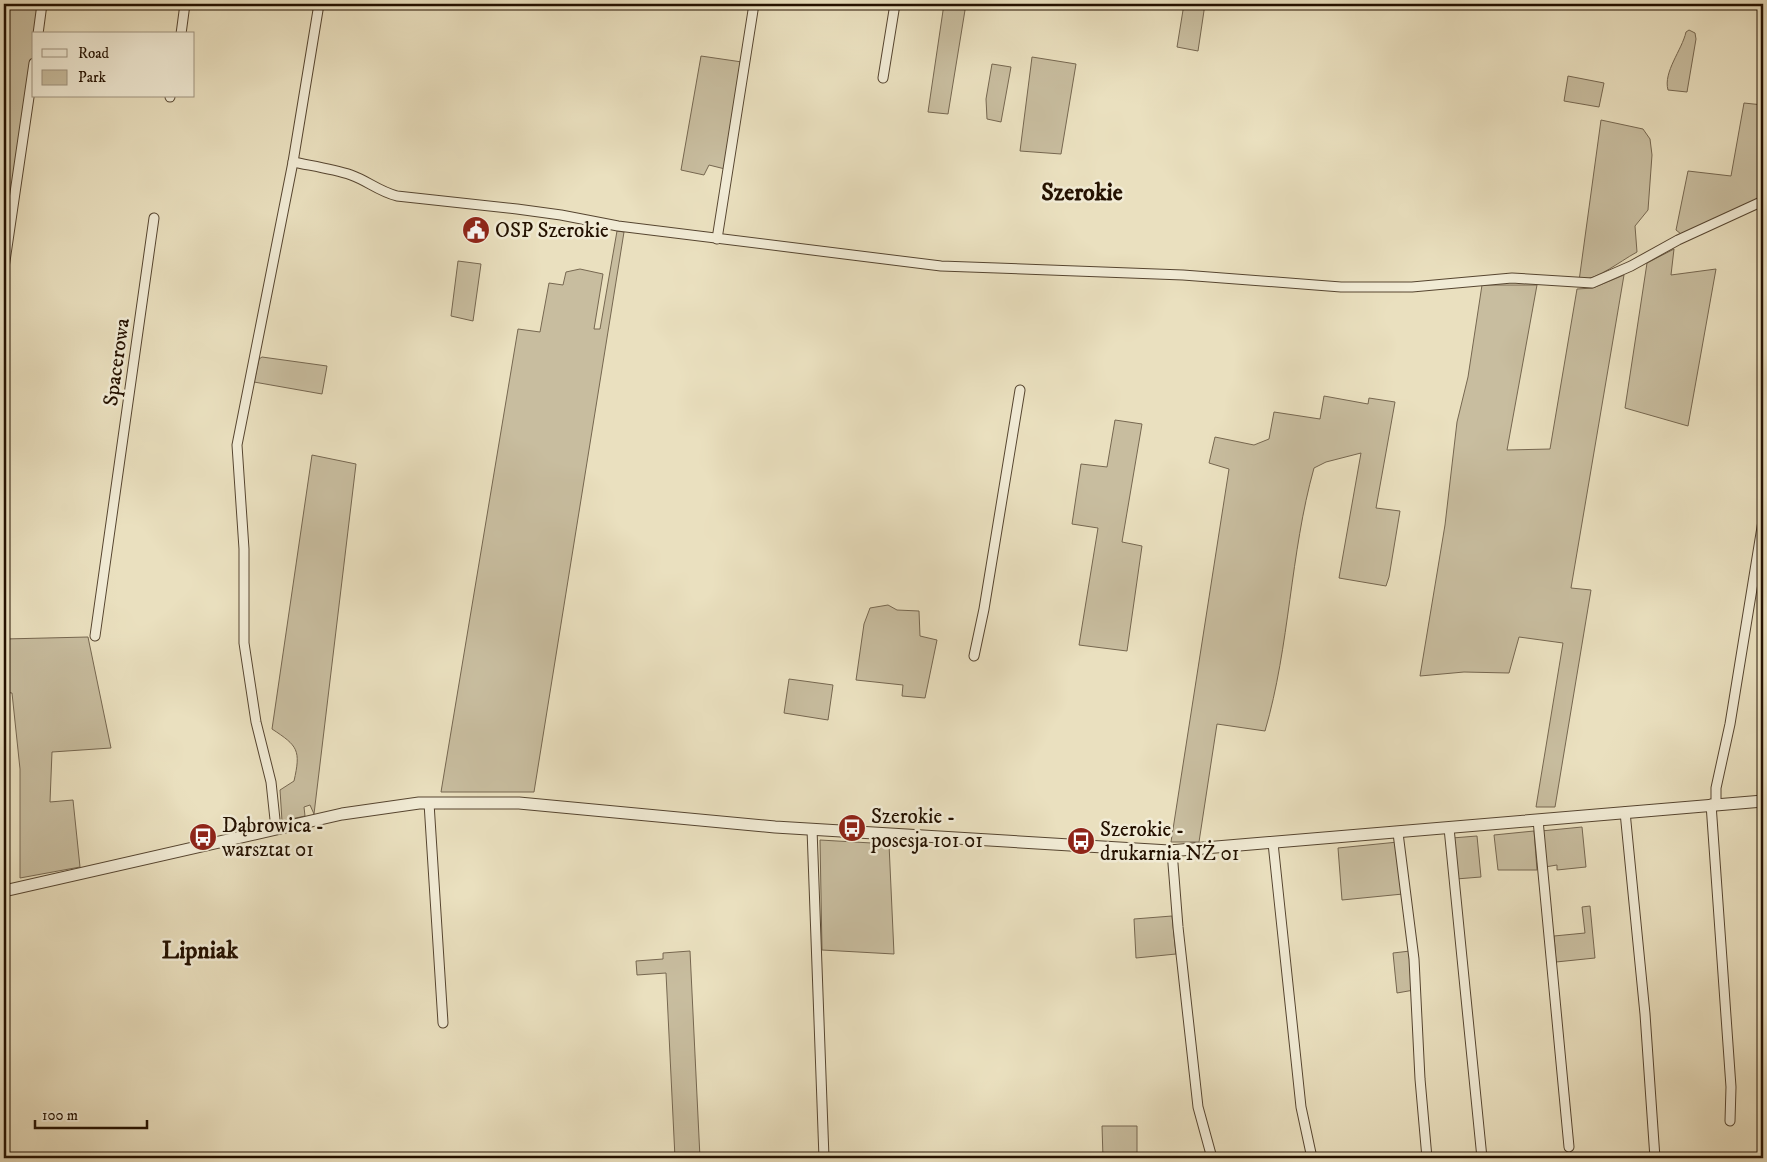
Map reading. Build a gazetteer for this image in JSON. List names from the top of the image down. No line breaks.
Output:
{"streets":{"street":["Spacerowa"]},"districts":["Szerokie","Lipniak"],"places":{"public building":["OSP Szerokie"],"bus stop":["Szerokie - posesja 101 01","Dąbrowica - warsztat 01","Szerokie - drukarnia NŻ 01"]},"legend":["Road","Park"],"scale_bar":"100 m"}
